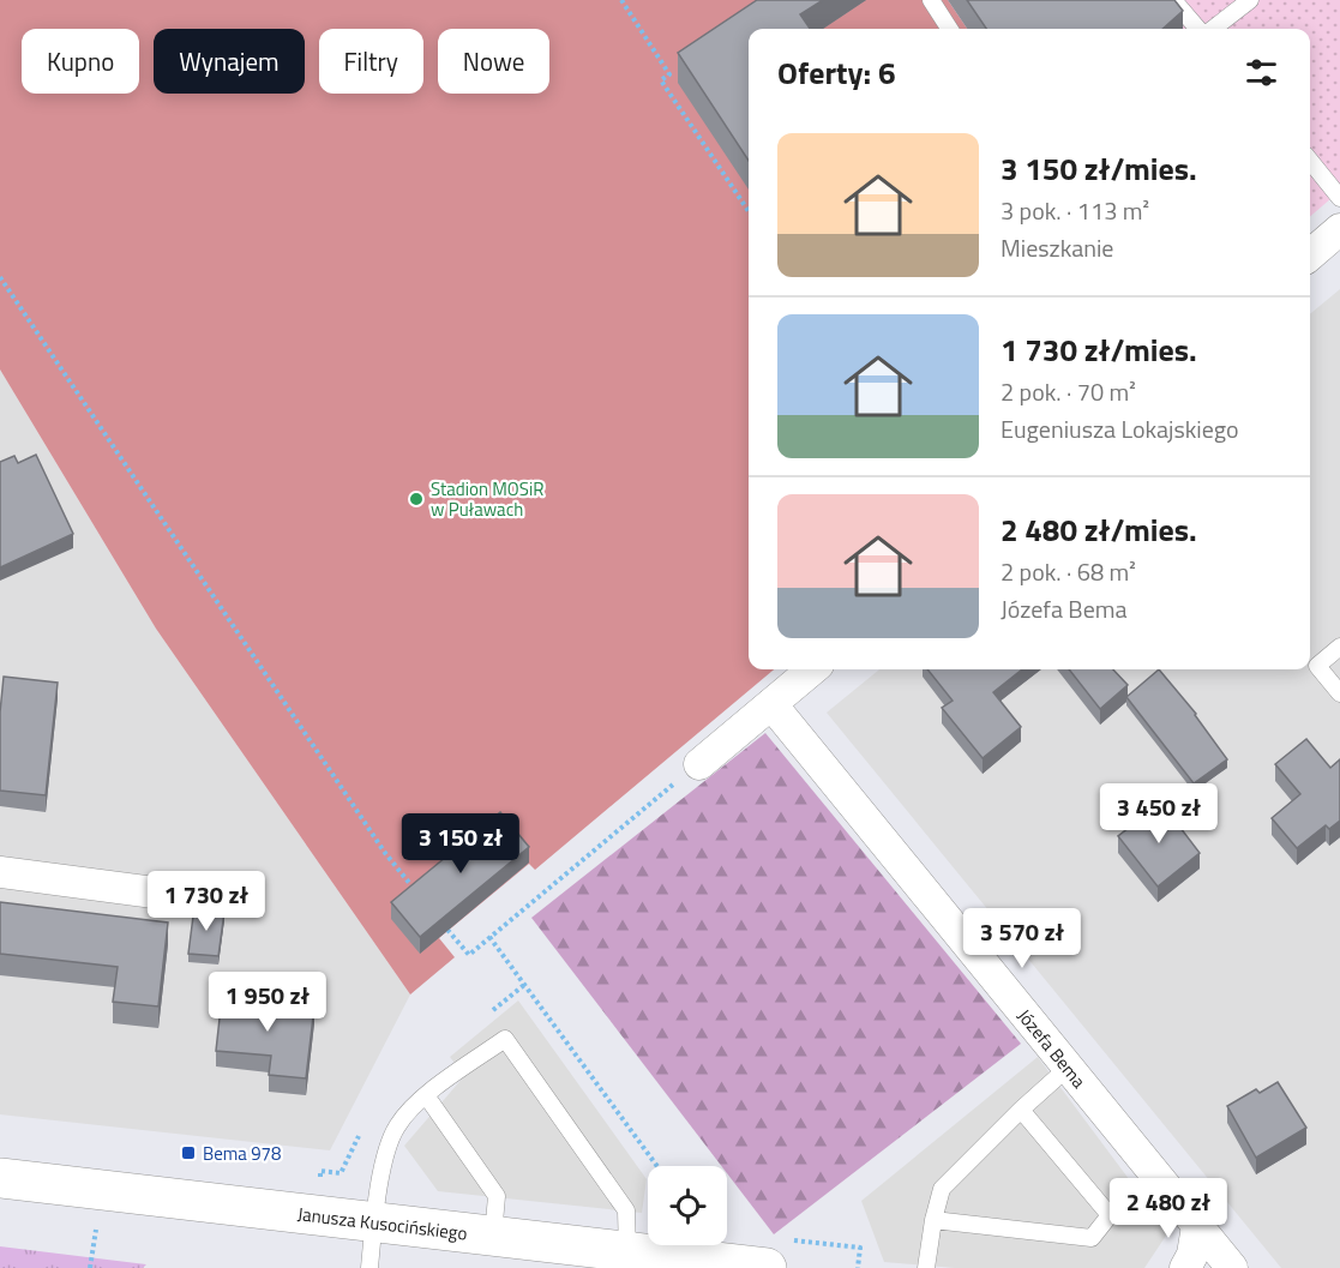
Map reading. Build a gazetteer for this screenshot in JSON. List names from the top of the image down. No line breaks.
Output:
{"streets":{"street":["Józefa Bema","Janusza Kusocińskiego"]},"places":{"other":["Stadion MOSiR w Puławach"],"transit":["Bema 978"]},"page":{"chip":["Kupno","Wynajem","Filtry","Nowe"],"heading":"Oferty: 6","list":[{"name":"3 150 zł/mies.","note":"3 pok. · 113 m² · Mieszkanie"},{"name":"1 730 zł/mies.","note":"2 pok. · 70 m² · Eugeniusza Lokajskiego"},{"name":"2 480 zł/mies.","note":"2 pok. · 68 m² · Józefa Bema"}],"price":["3 450 zł","3 150 zł","1 730 zł","3 570 zł","1 950 zł","2 480 zł"]}}
